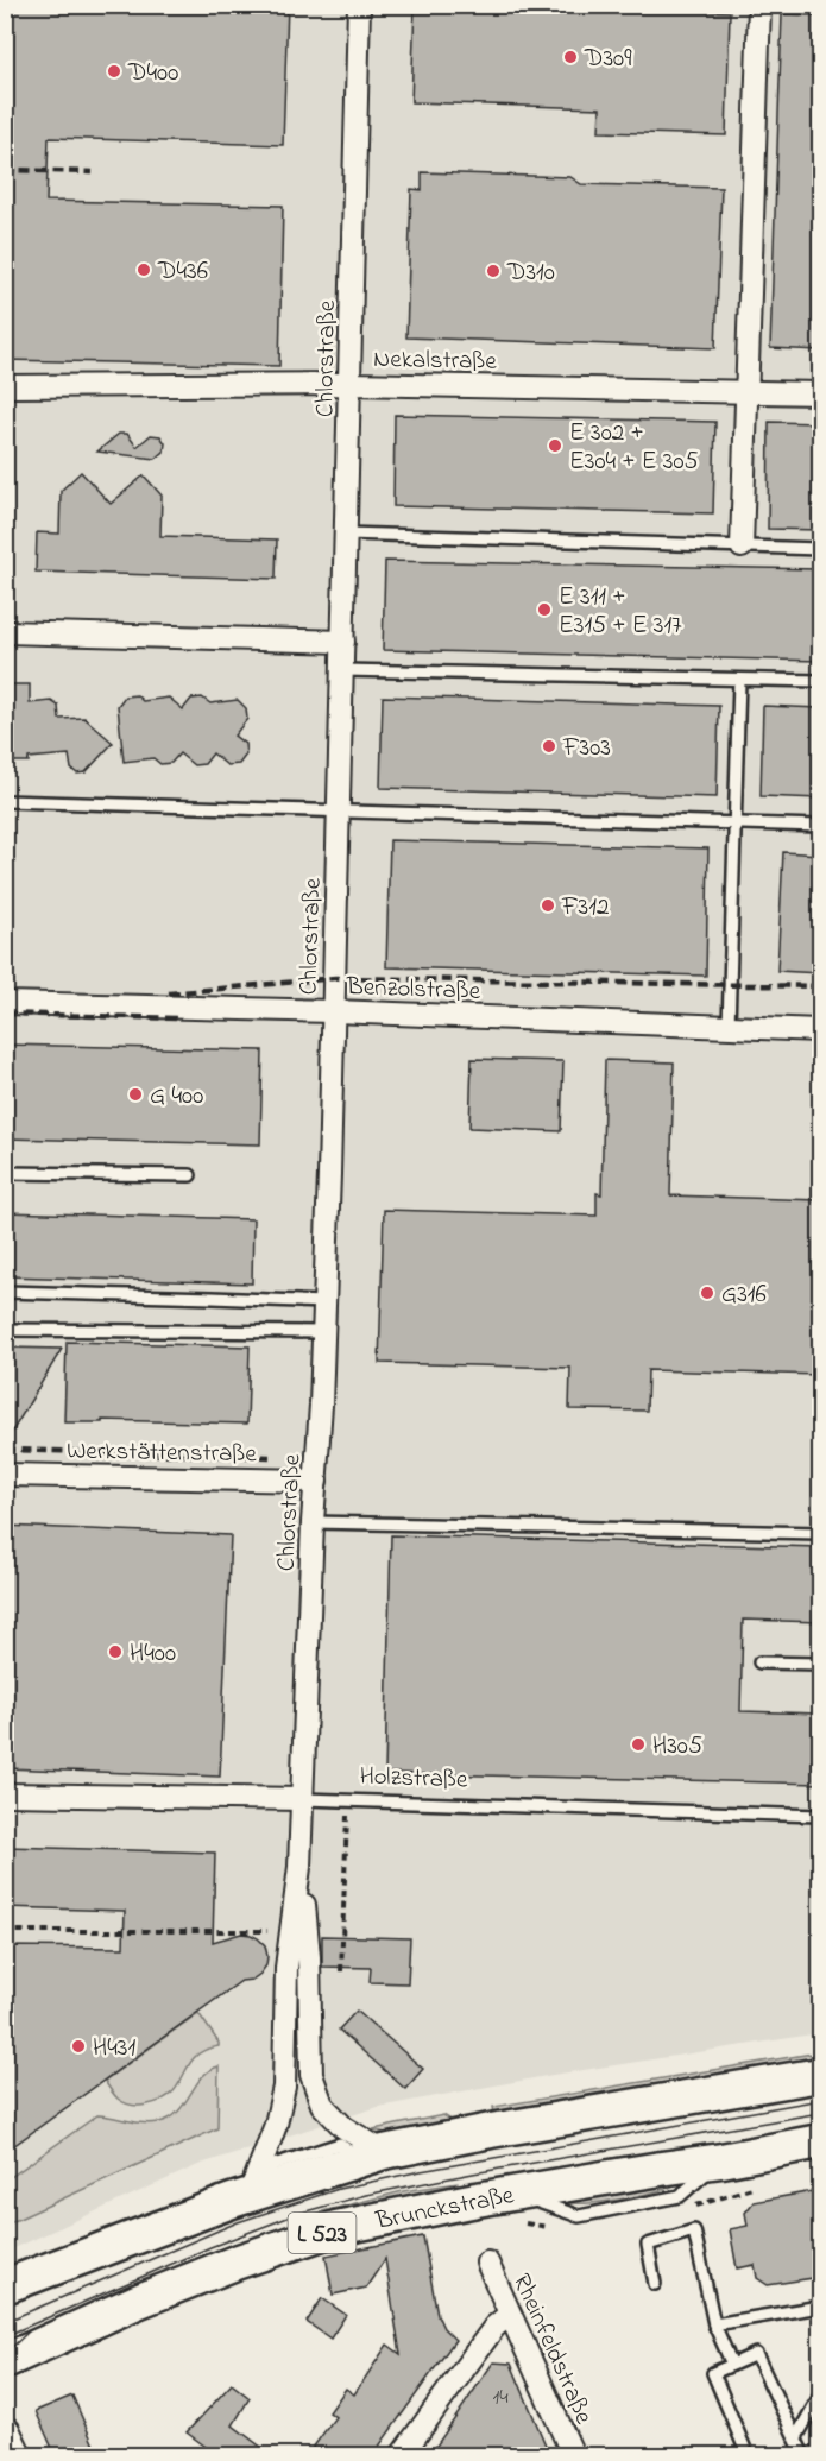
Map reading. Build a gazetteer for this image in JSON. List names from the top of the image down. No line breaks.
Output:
{"streets":{"main road":["Brunckstraße","L 523"],"street":["Chlorstraße","Nekalstraße","Benzolstraße","Werkstättenstraße","Holzstraße","Rheinfeldstraße"]},"crossings":[["Chlorstraße","Nekalstraße"],["Chlorstraße","Benzolstraße"],["Chlorstraße","Werkstättenstraße"],["Chlorstraße","Holzstraße"]],"places":["D309","D400","D436","D310","E 302 + E304 + E 305","E 311 + E315 + E 317","F303","F312","G 400","G316","H400","H305","H431"],"house_numbers":["14"]}
